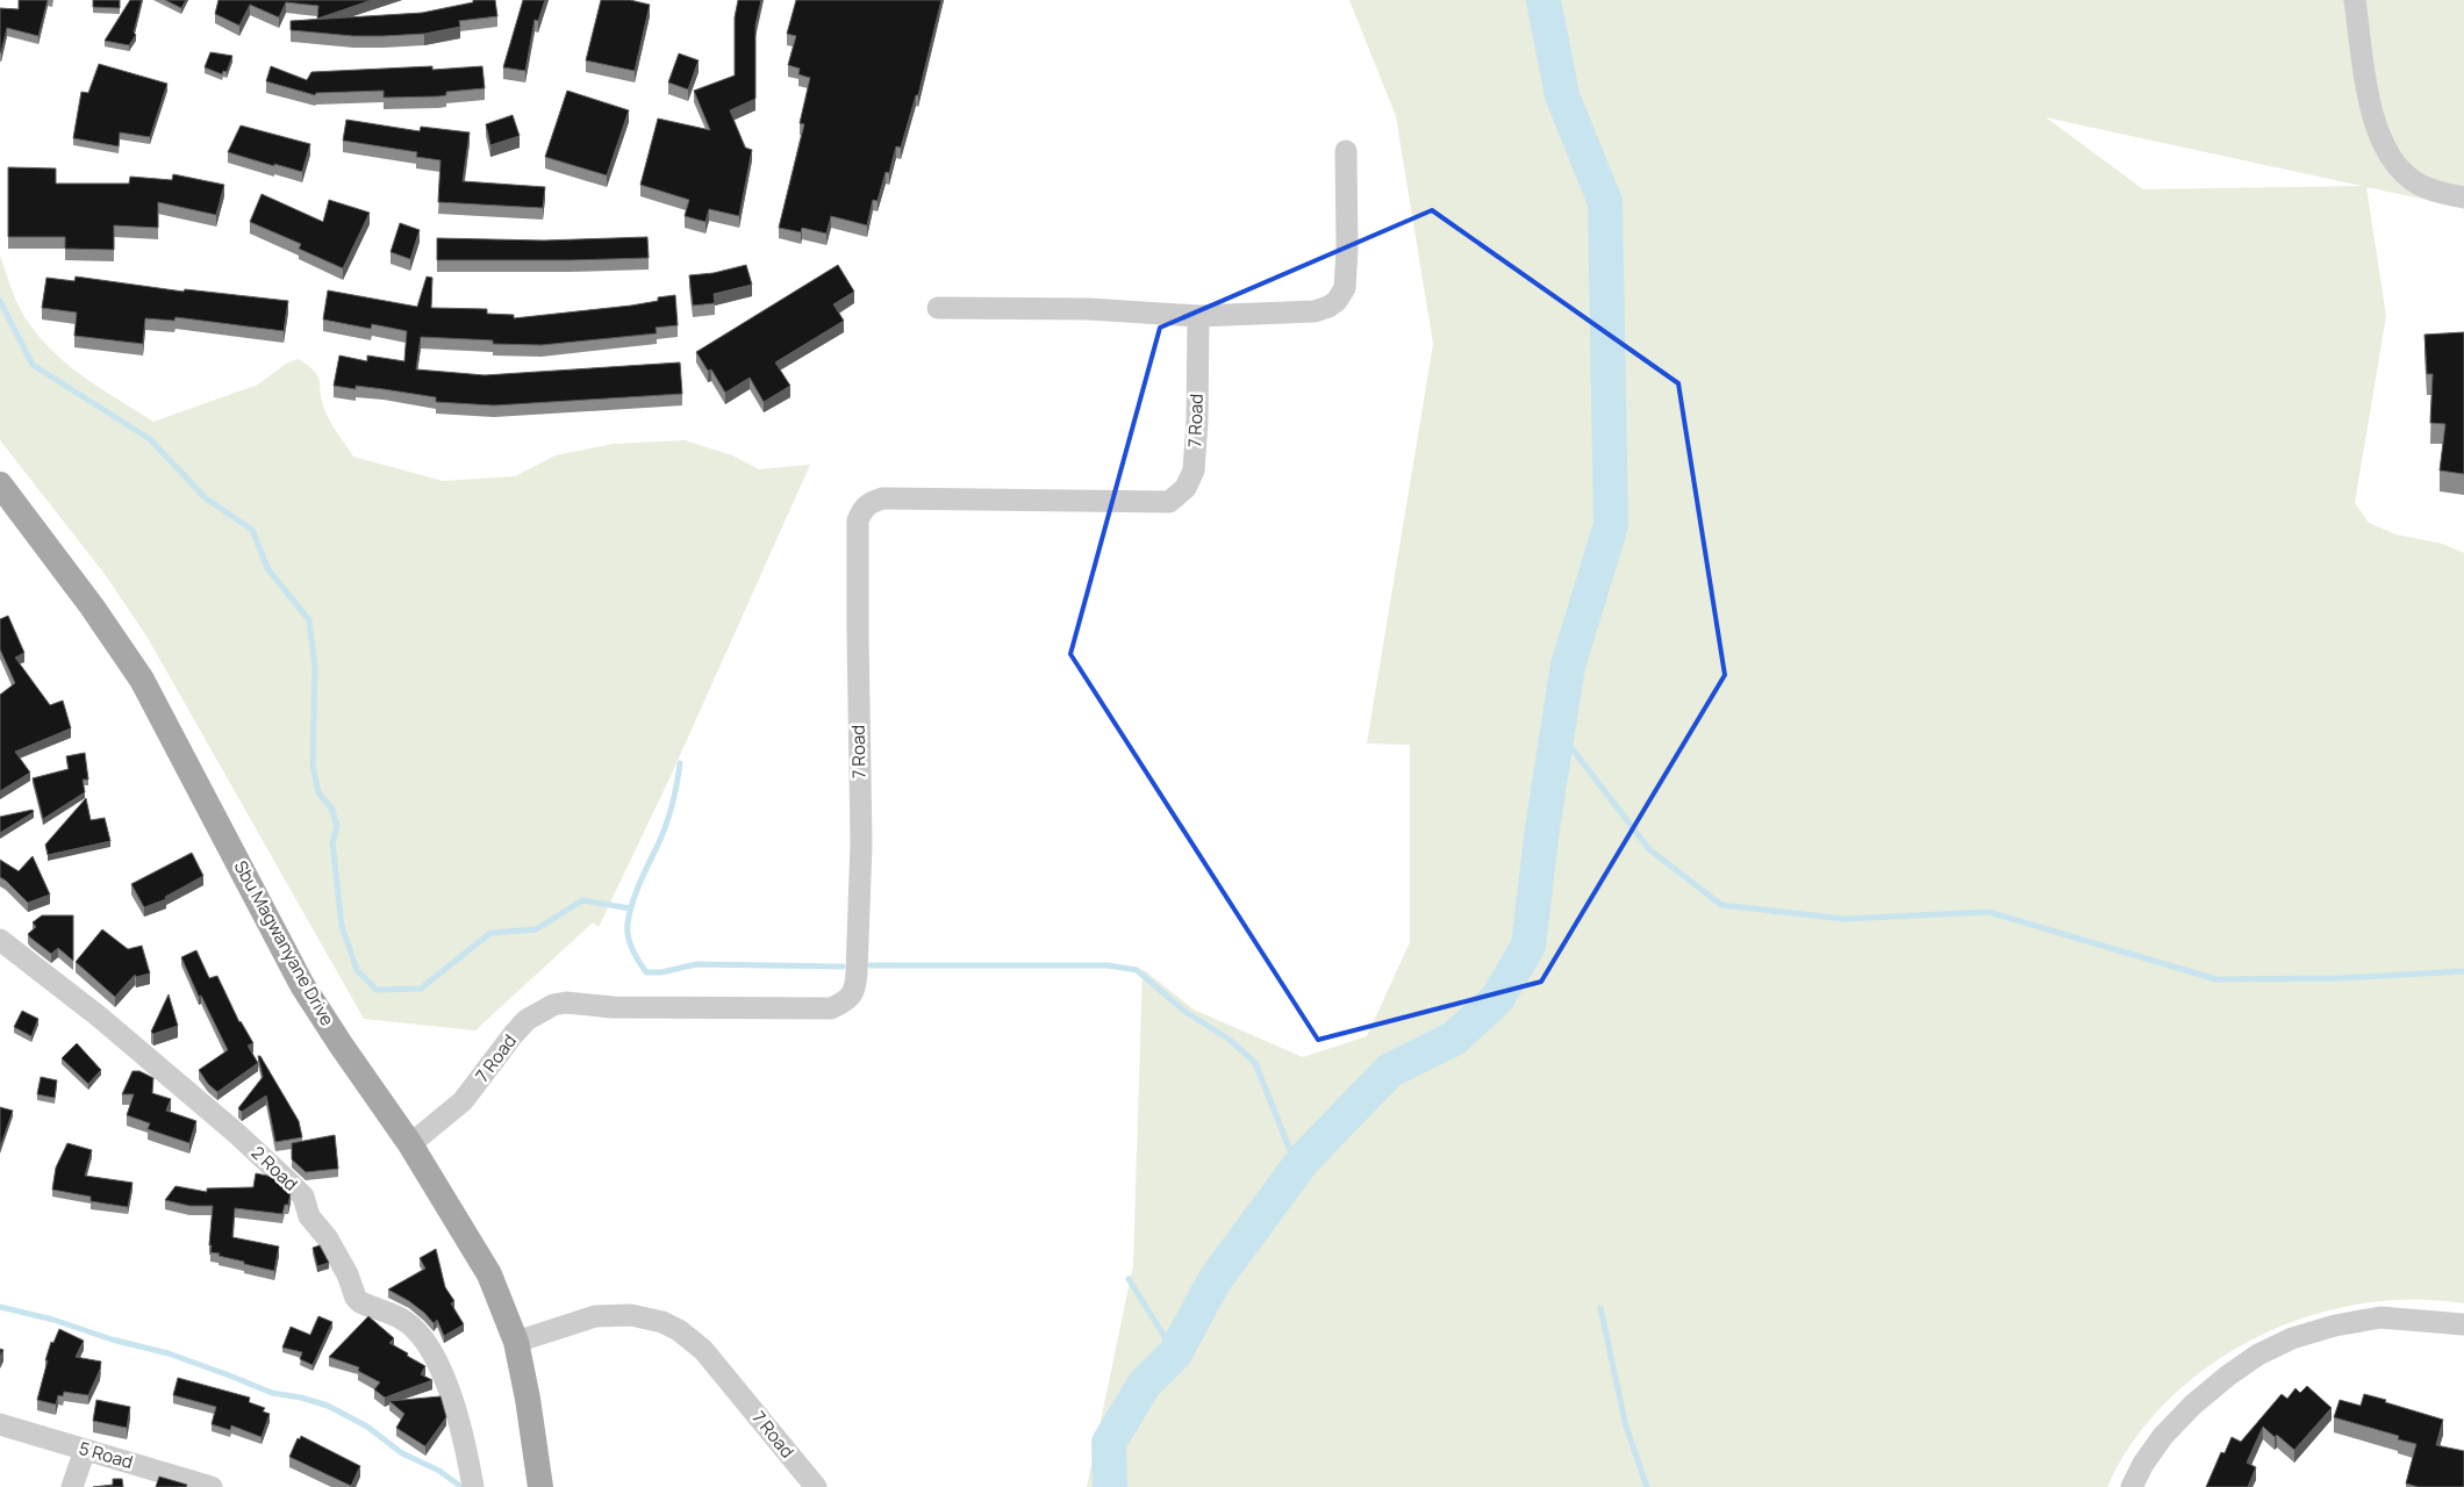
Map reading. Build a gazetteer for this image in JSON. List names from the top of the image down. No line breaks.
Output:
{"streets":{"main road":["Sbu Magwanyane Drive"],"street":["7 Road","2 Road","5 Road"]},"crossings":[["7 Road","Sbu Magwanyane Drive"]]}
